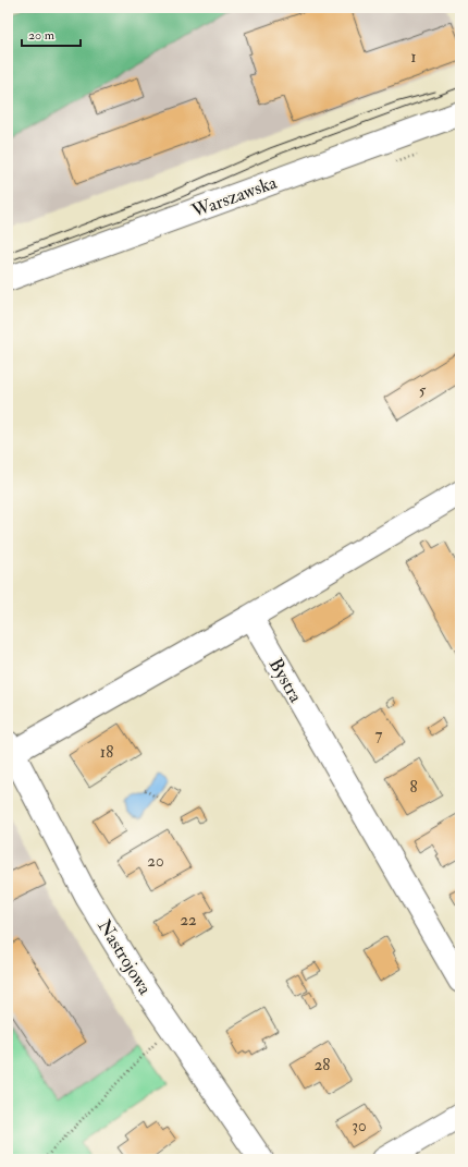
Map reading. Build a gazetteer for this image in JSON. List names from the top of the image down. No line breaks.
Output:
{"streets":{"street":["Warszawska","Bystra","Nastrojowa"]},"house_numbers":["1","5","7","18","8","20","22","28","30"],"scale_bar":"20 m"}
